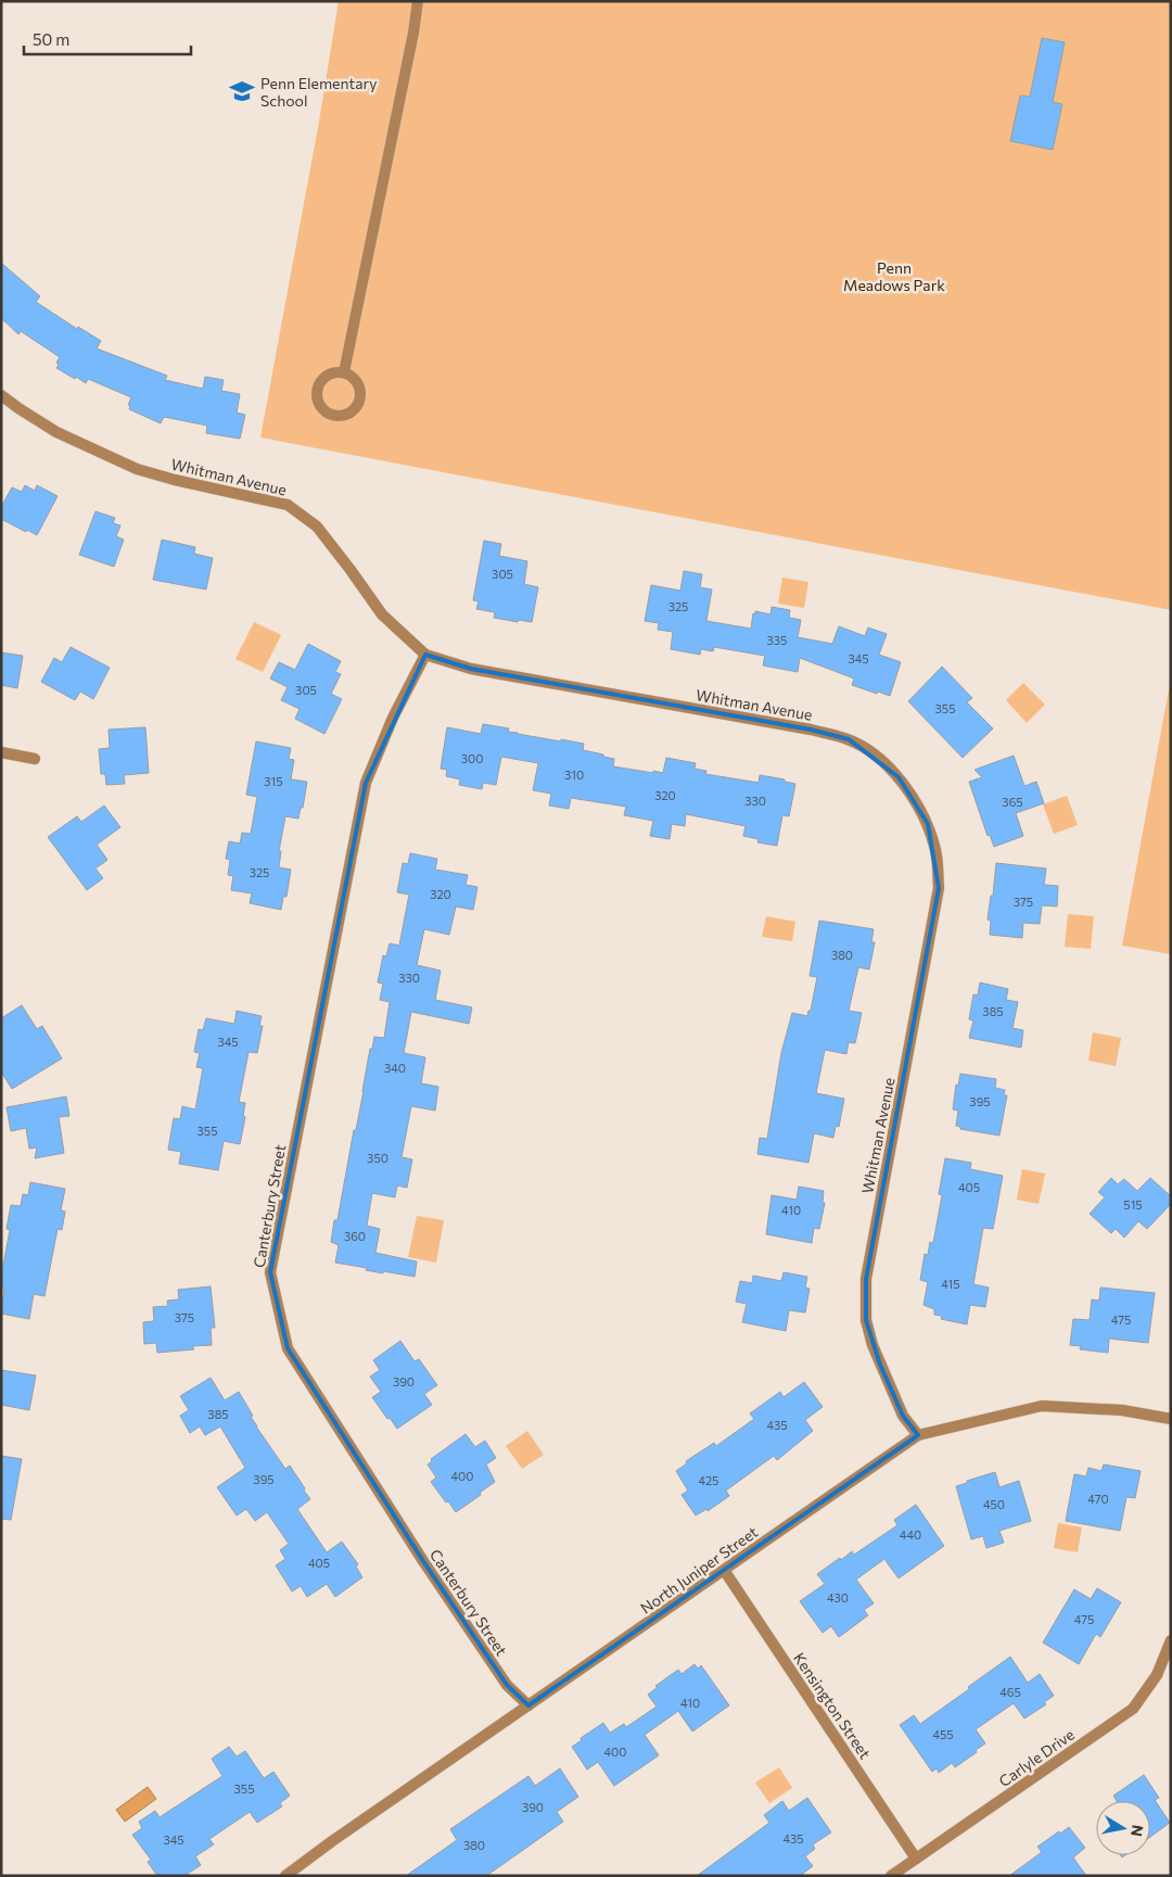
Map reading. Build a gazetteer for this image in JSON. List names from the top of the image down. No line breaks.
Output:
{"streets":{"street":["Whitman Avenue","Canterbury Street","North Juniper Street","Kensington Street","Carlyle Drive"]},"crossings":[["Whitman Avenue","Canterbury Street"],["Whitman Avenue","North Juniper Street"],["Canterbury Street","North Juniper Street"],["North Juniper Street","Kensington Street"],["Kensington Street","Carlyle Drive"]],"parks":["Penn Meadows Park"],"places":{"school or university":["Penn Elementary School"]},"house_numbers":["305","325","335","345","305","355","300","310","315","320","330","365","325","320","375","380","330","385","345","340","395","355","350","405","515","410","360","415","375","475","390","385","435","400","395","425","470","450","440","405","430","475","465","410","455","400","355","390","435","345","380"],"scale_bar":"50 m","north":"right"}
